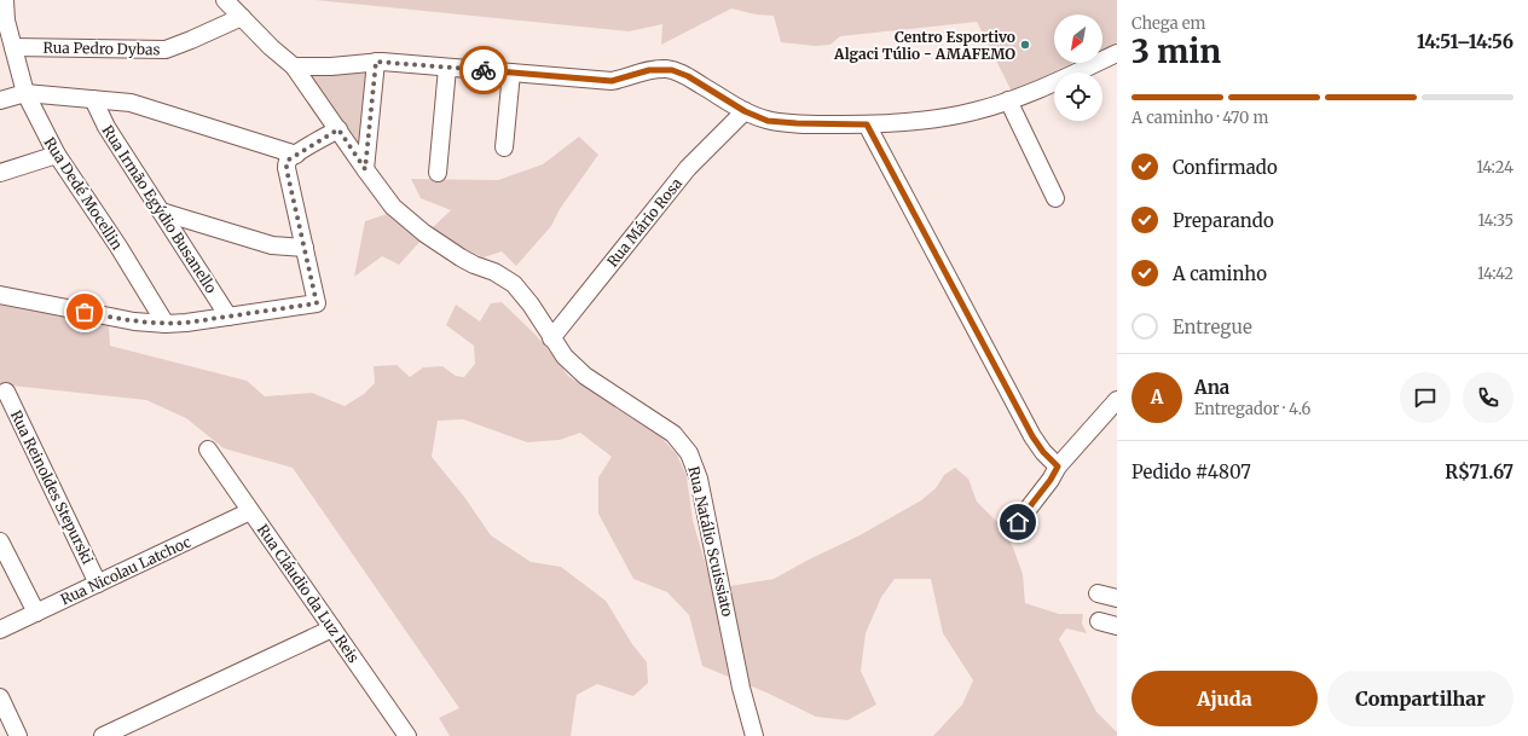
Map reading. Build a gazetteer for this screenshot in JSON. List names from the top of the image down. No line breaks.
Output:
{"streets":{"street":["Rua Pedro Dybas","Rua Dedé Mocellin","Rua Irmão Egýdio Busanello","Rua Mário Rosa","Rua Reinoldes Stepurski","Rua Natálio Scuissiato","Rua Nicolau Latchoc","Rua Cláudio da Luz Reis"]},"crossings":[["Rua Pedro Dybas","Rua Dedé Mocellin"],["Rua Pedro Dybas","Rua Natálio Scuissiato"],["Rua Mário Rosa","Rua Natálio Scuissiato"],["Rua Reinoldes Stepurski","Rua Nicolau Latchoc"],["Rua Nicolau Latchoc","Rua Cláudio da Luz Reis"]],"places":["Centro Esportivo Algaci Túlio - AMAFEMO"],"north":"bottom left","page":{"heading":["3 min","Chega em","14:51–14:56"],"panel":["Ana","Entregador · 4.6","Pedido #4807","R$71.67"],"bar":"A caminho · 470 m","list":[["Confirmado","14:24"],["Preparando","14:35"],["A caminho","14:42"],"Entregue"],"round":"A","buttons":["Ajuda","Compartilhar"]}}
